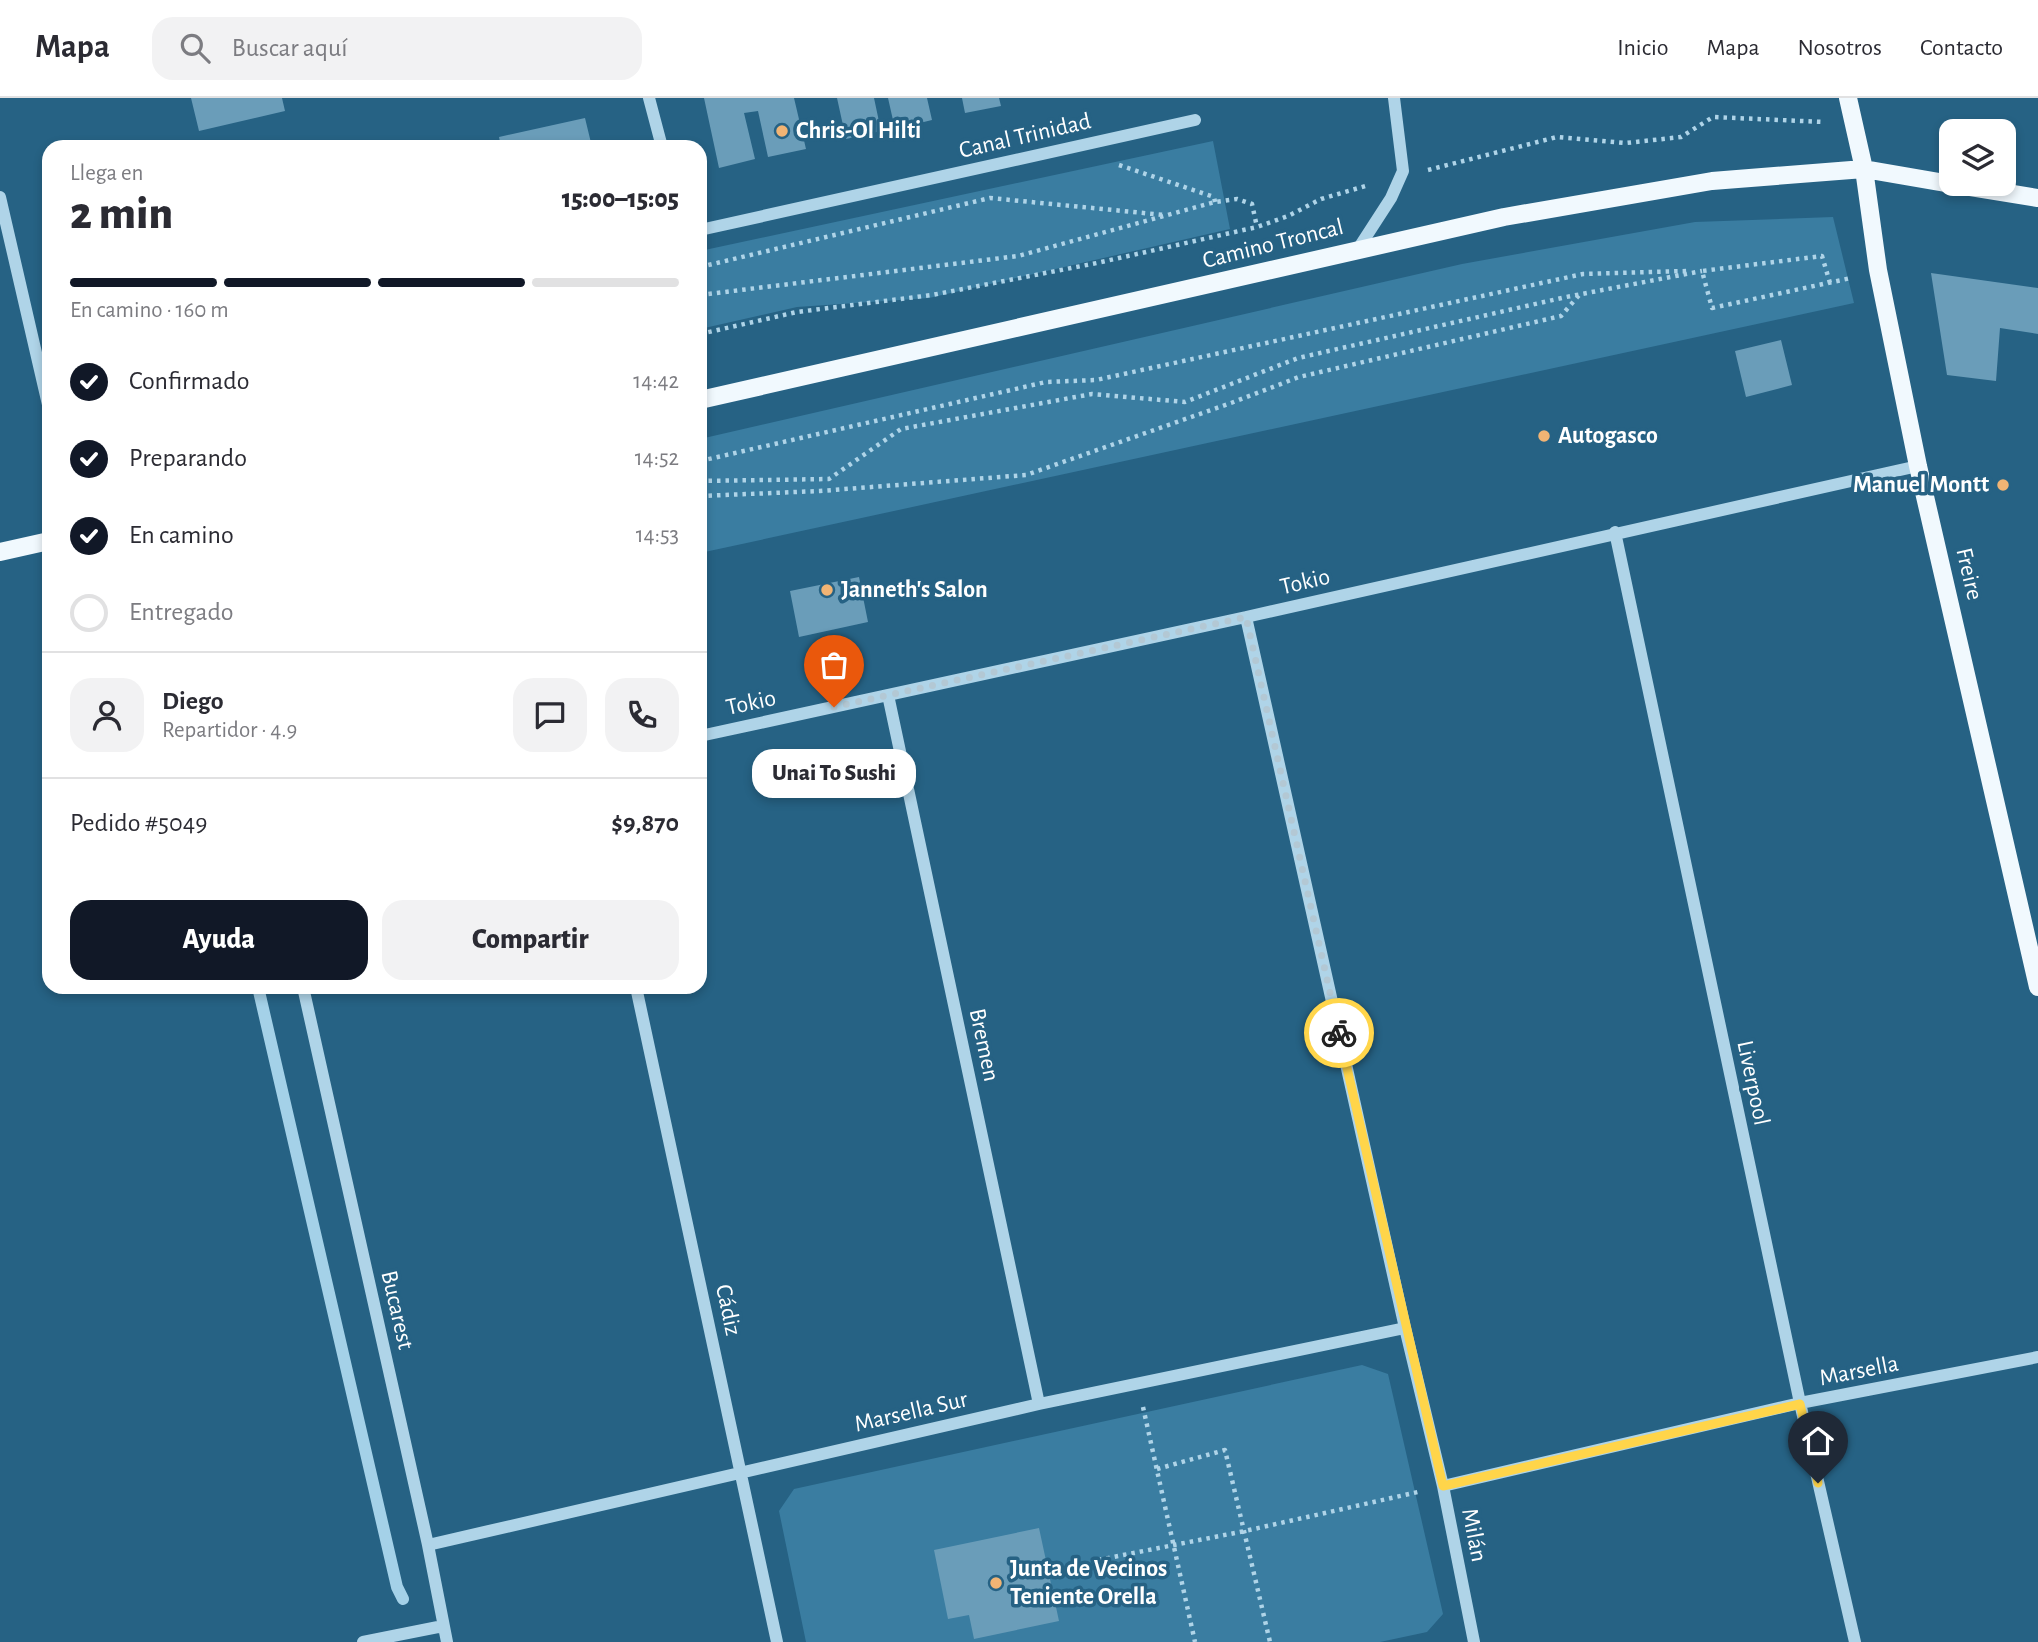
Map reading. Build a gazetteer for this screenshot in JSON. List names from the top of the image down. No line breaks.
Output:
{"streets":{"main road":["Camino Troncal","Freire"],"street":["Canal Trinidad","Tokio","Bremen","Liverpool","Bucarest","Cádiz","Marsella","Marsella Sur","Milán"]},"crossings":[["Camino Troncal","Freire"],["Freire","Tokio"],["Tokio","Bremen"],["Tokio","Liverpool"],["Tokio","Milán"],["Bremen","Marsella Sur"],["Liverpool","Marsella"],["Bucarest","Marsella Sur"],["Cádiz","Marsella Sur"],["Marsella","Milán"],["Marsella Sur","Milán"]],"places":["Chris-Ol Hilti","Autogasco","Manuel Montt","Janneth's Salon","Unai To Sushi","Junta de Vecinos Teniente Orella"],"page":{"header":"Mapa","search":"Buscar aquí","nav":["Inicio","Mapa","Nosotros","Contacto"],"heading":["2 min","Llega en","15:00–15:05"],"panel":["Diego","Repartidor · 4.9","Pedido #5049","$9,870"],"bar":"En camino · 160 m","list":[["Confirmado","14:42"],["Preparando","14:52"],["En camino","14:53"],"Entregado"],"bubble":"Unai To Sushi","buttons":["Ayuda","Compartir"]}}
